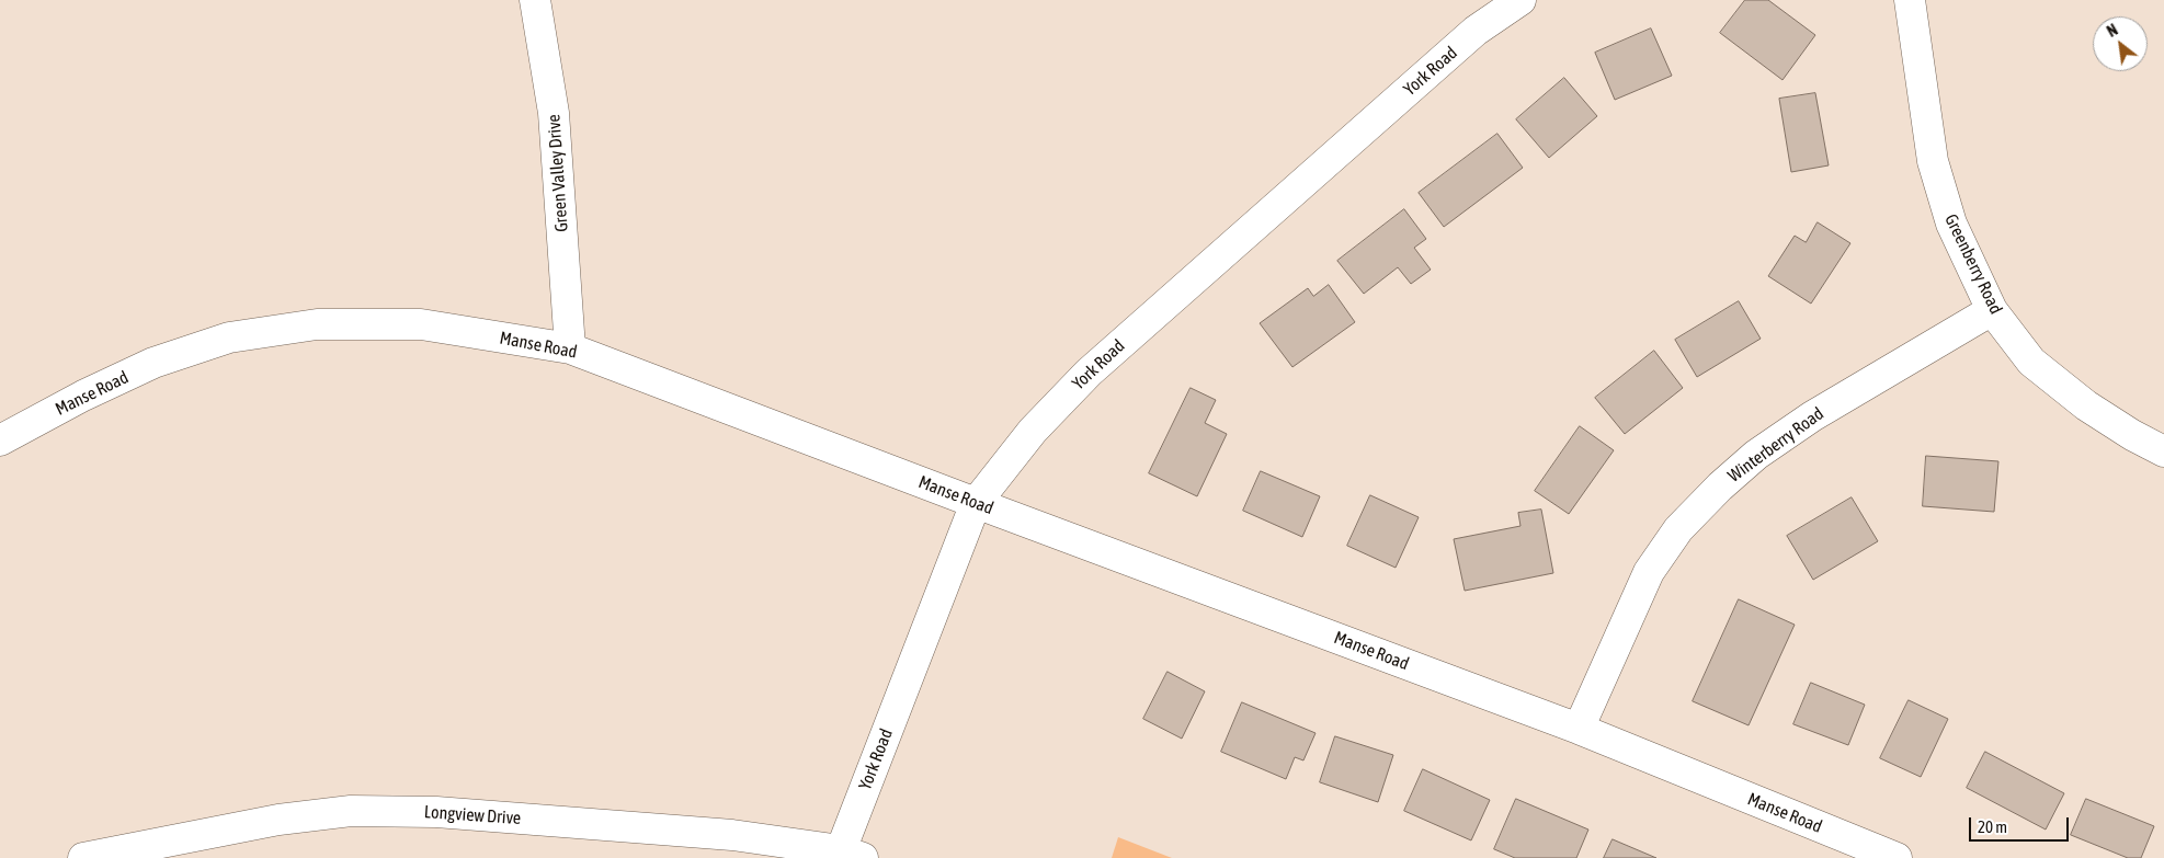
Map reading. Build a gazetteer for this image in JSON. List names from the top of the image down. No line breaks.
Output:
{"streets":{"street":["York Road","Green Valley Drive","Greenberry Road","Manse Road","Winterberry Road","Longview Drive"]},"crossings":[["York Road","Manse Road"],["York Road","Longview Drive"],["Green Valley Drive","Manse Road"],["Greenberry Road","Winterberry Road"],["Manse Road","Winterberry Road"]],"scale_bar":"20 m","north":"top left"}
